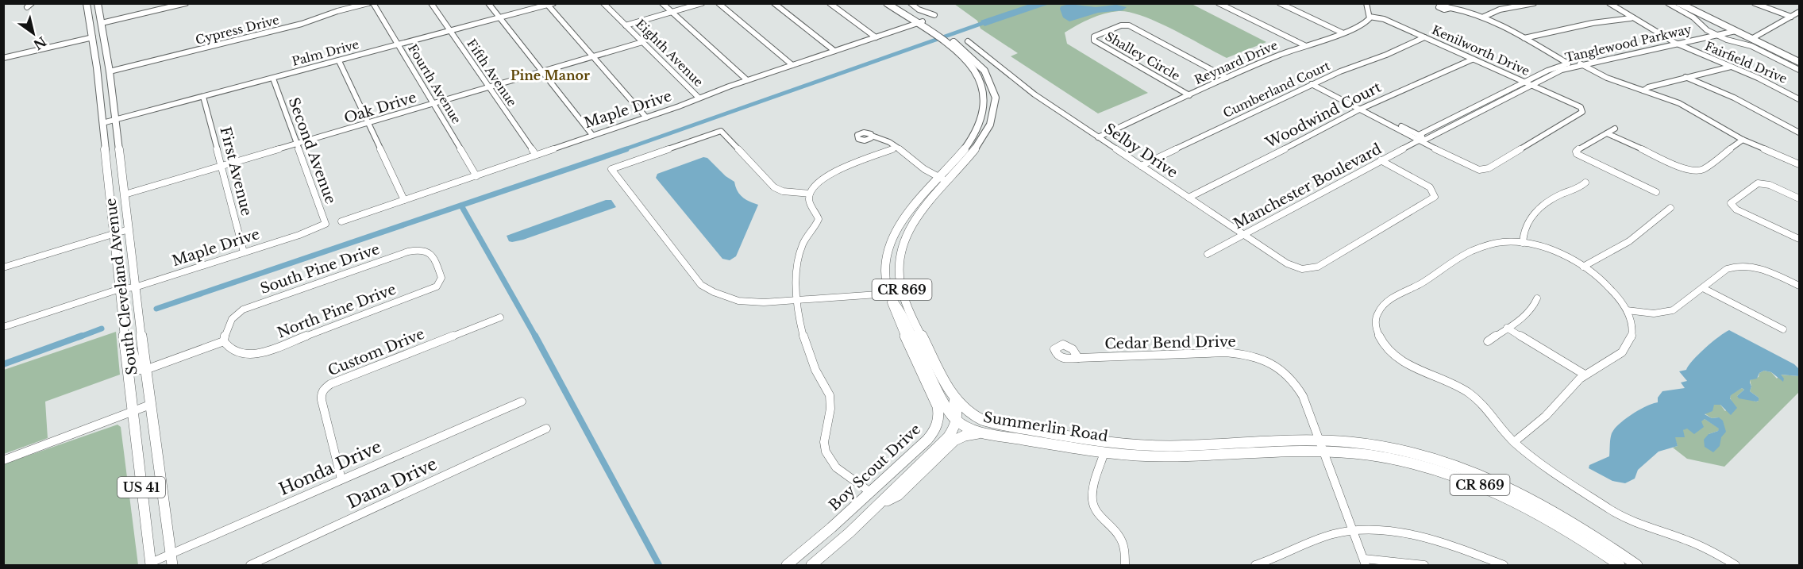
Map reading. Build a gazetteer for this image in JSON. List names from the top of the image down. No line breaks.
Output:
{"streets":{"main road":["South Cleveland Avenue","CR 869","Summerlin Road","Boy Scout Drive","US 41"],"street":["Cypress Drive","Tanglewood Parkway","Kenilworth Drive","Palm Drive","Eighth Avenue","Shalley Circle","Reynard Drive","Fairfield Drive","Fifth Avenue","Fourth Avenue","Cumberland Court","Oak Drive","Maple Drive","Woodwind Court","Second Avenue","Selby Drive","First Avenue","Manchester Boulevard","South Pine Drive","North Pine Drive","Cedar Bend Drive","Custom Drive","Honda Drive","Dana Drive"]},"crossings":[["Cypress Drive","South Cleveland Avenue"],["Tanglewood Parkway","Kenilworth Drive"],["Tanglewood Parkway","Fairfield Drive"],["Tanglewood Parkway","Cumberland Court"],["Tanglewood Parkway","Woodwind Court"],["Tanglewood Parkway","Manchester Boulevard"],["Kenilworth Drive","Reynard Drive"],["Kenilworth Drive","Cumberland Court"],["Kenilworth Drive","Woodwind Court"],["Kenilworth Drive","Manchester Boulevard"],["Palm Drive","Fifth Avenue"],["Palm Drive","Fourth Avenue"],["Palm Drive","Second Avenue"],["Palm Drive","First Avenue"],["Palm Drive","South Cleveland Avenue"],["Eighth Avenue","Oak Drive"],["Eighth Avenue","Maple Drive"],["Shalley Circle","Reynard Drive"],["Reynard Drive","Selby Drive"],["Fifth Avenue","Oak Drive"],["Fifth Avenue","Maple Drive"],["Fourth Avenue","Oak Drive"],["Fourth Avenue","Maple Drive"],["Cumberland Court","Selby Drive"],["Oak Drive","Second Avenue"],["Oak Drive","First Avenue"],["Oak Drive","South Cleveland Avenue"],["Maple Drive","Second Avenue"],["Maple Drive","First Avenue"],["Maple Drive","South Cleveland Avenue"],["Maple Drive","Summerlin Road"],["Woodwind Court","Selby Drive"],["Selby Drive","Manchester Boulevard"],["South Pine Drive","North Pine Drive"],["South Cleveland Avenue","Honda Drive"],["Cedar Bend Drive","Summerlin Road"],["Custom Drive","Honda Drive"],["Summerlin Road","Boy Scout Drive"]],"districts":["Pine Manor"],"north":"bottom right"}
